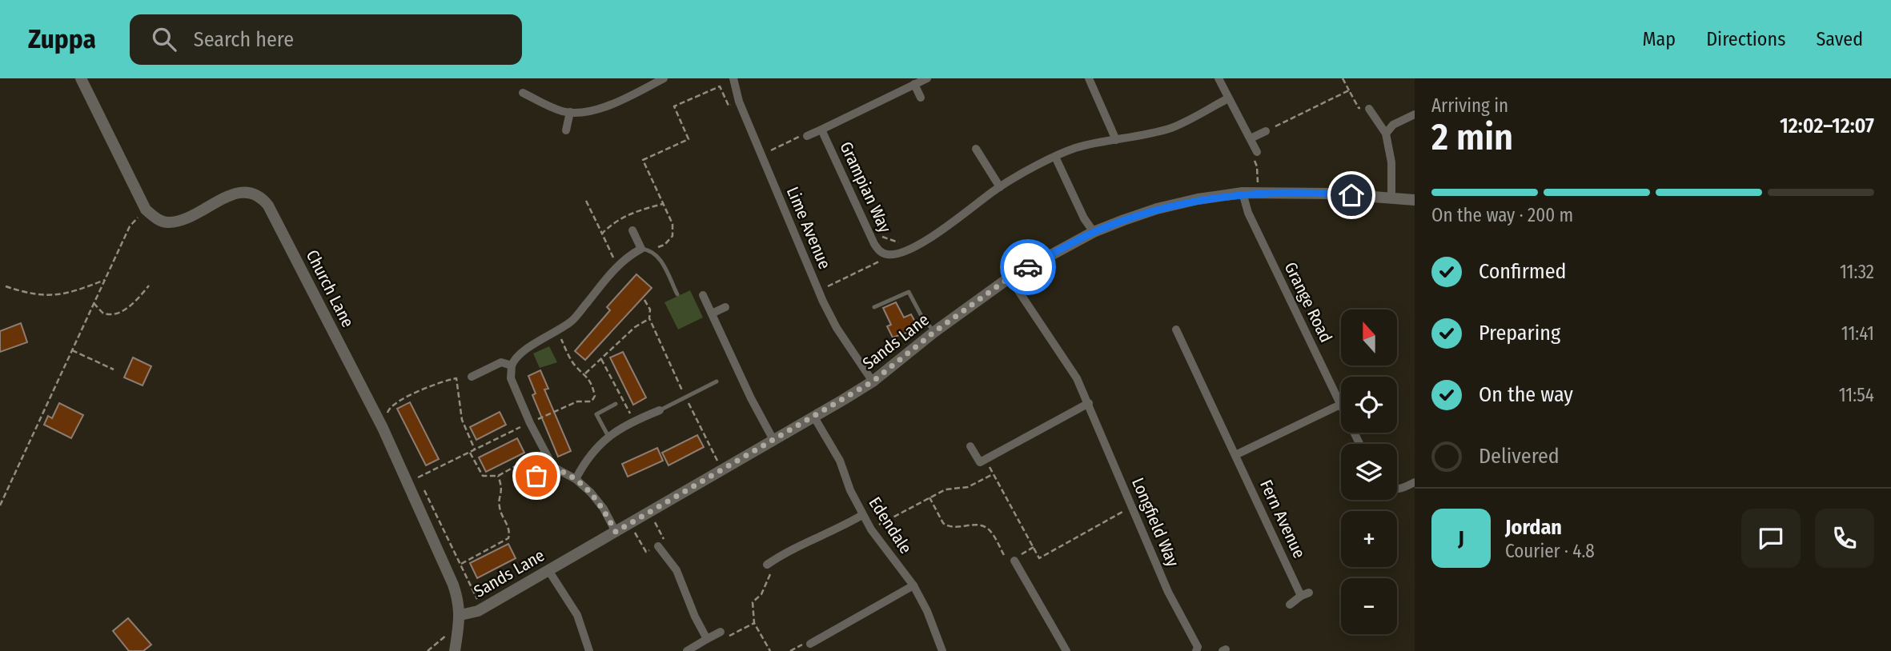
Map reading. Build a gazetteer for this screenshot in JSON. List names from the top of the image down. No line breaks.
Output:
{"streets":{"street":["Grampian Way","Lime Avenue","Church Lane","Grange Road","Sands Lane","Fern Avenue","Longfield Way","Edendale"]},"crossings":[["Lime Avenue","Sands Lane"],["Church Lane","Sands Lane"],["Grange Road","Sands Lane"],["Sands Lane","Longfield Way"],["Sands Lane","Edendale"]],"north":"top","page":{"header":"Zuppa","search":"Search here","nav":["Map","Directions","Saved"],"heading":["2 min","Arriving in","12:02–12:07"],"panel":["Jordan","Courier · 4.8"],"bar":"On the way · 200 m","list":[["Confirmed","11:32"],["Preparing","11:41"],["On the way","11:54"],"Delivered"],"map_buttons":["+","−"],"round":"J"}}
